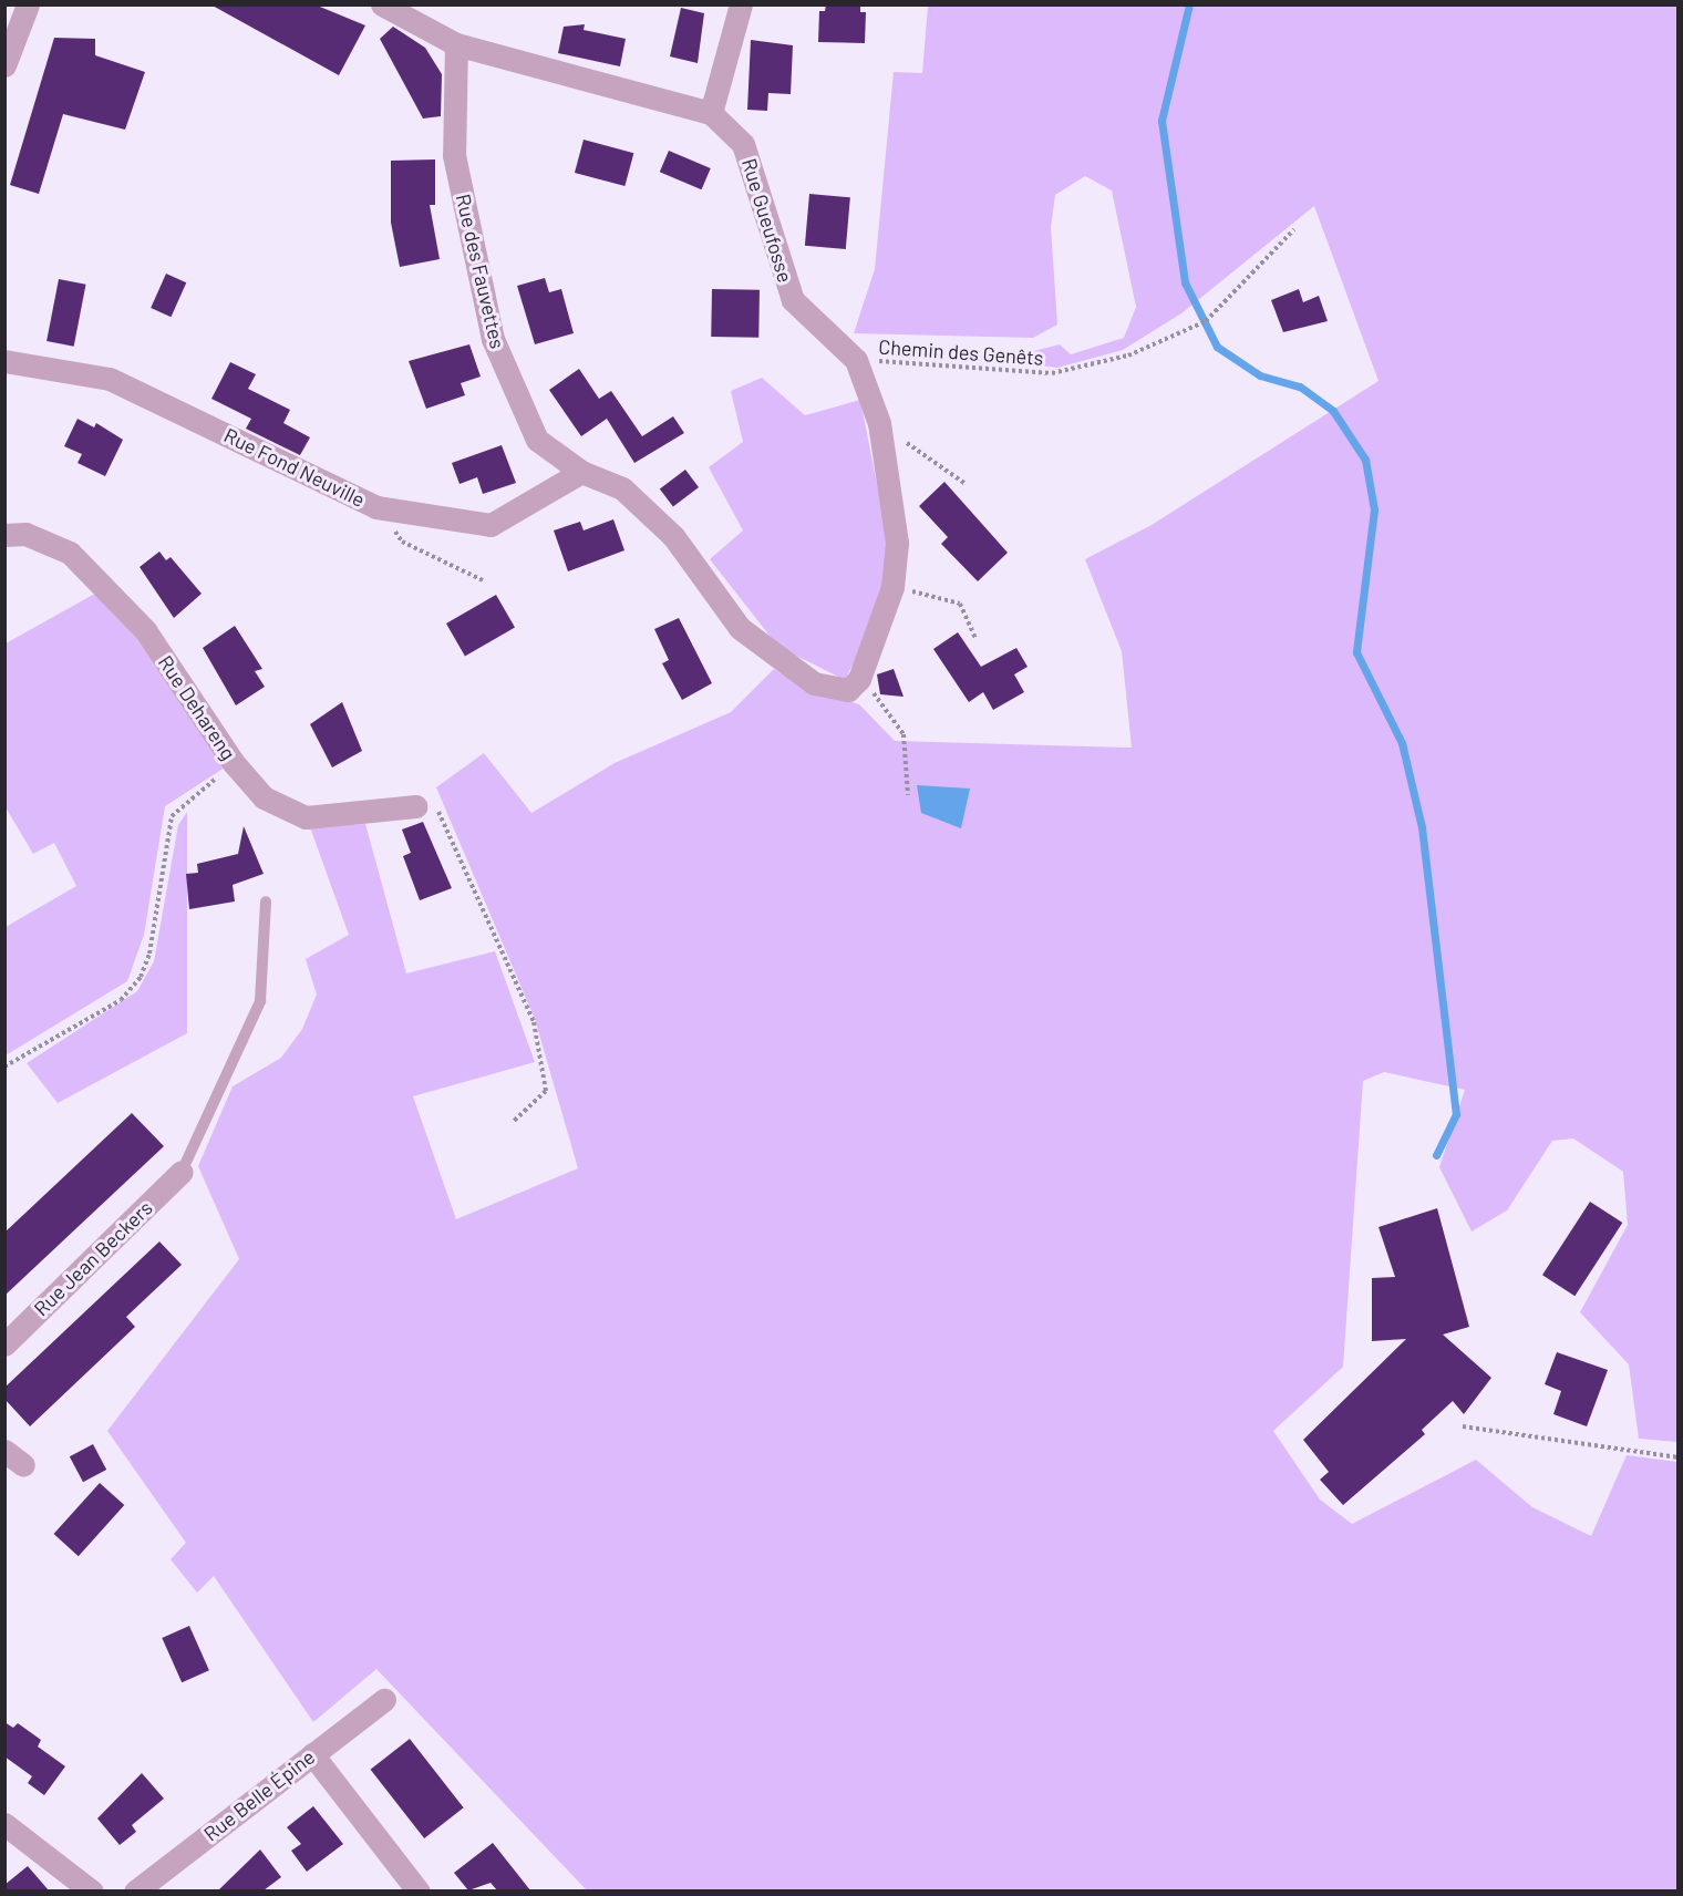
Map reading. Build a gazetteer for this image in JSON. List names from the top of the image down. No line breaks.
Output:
{"streets":{"street":["Rue Gueufosse","Rue des Fauvettes","Rue Fond Neuville","Rue Dehareng","Rue Jean Beckers","Rue Belle Épine"],"path":["Chemin des Genêts"]},"crossings":[["Rue Gueufosse","Rue des Fauvettes"],["Rue Gueufosse","Chemin des Genêts"],["Rue des Fauvettes","Rue Fond Neuville"]]}
